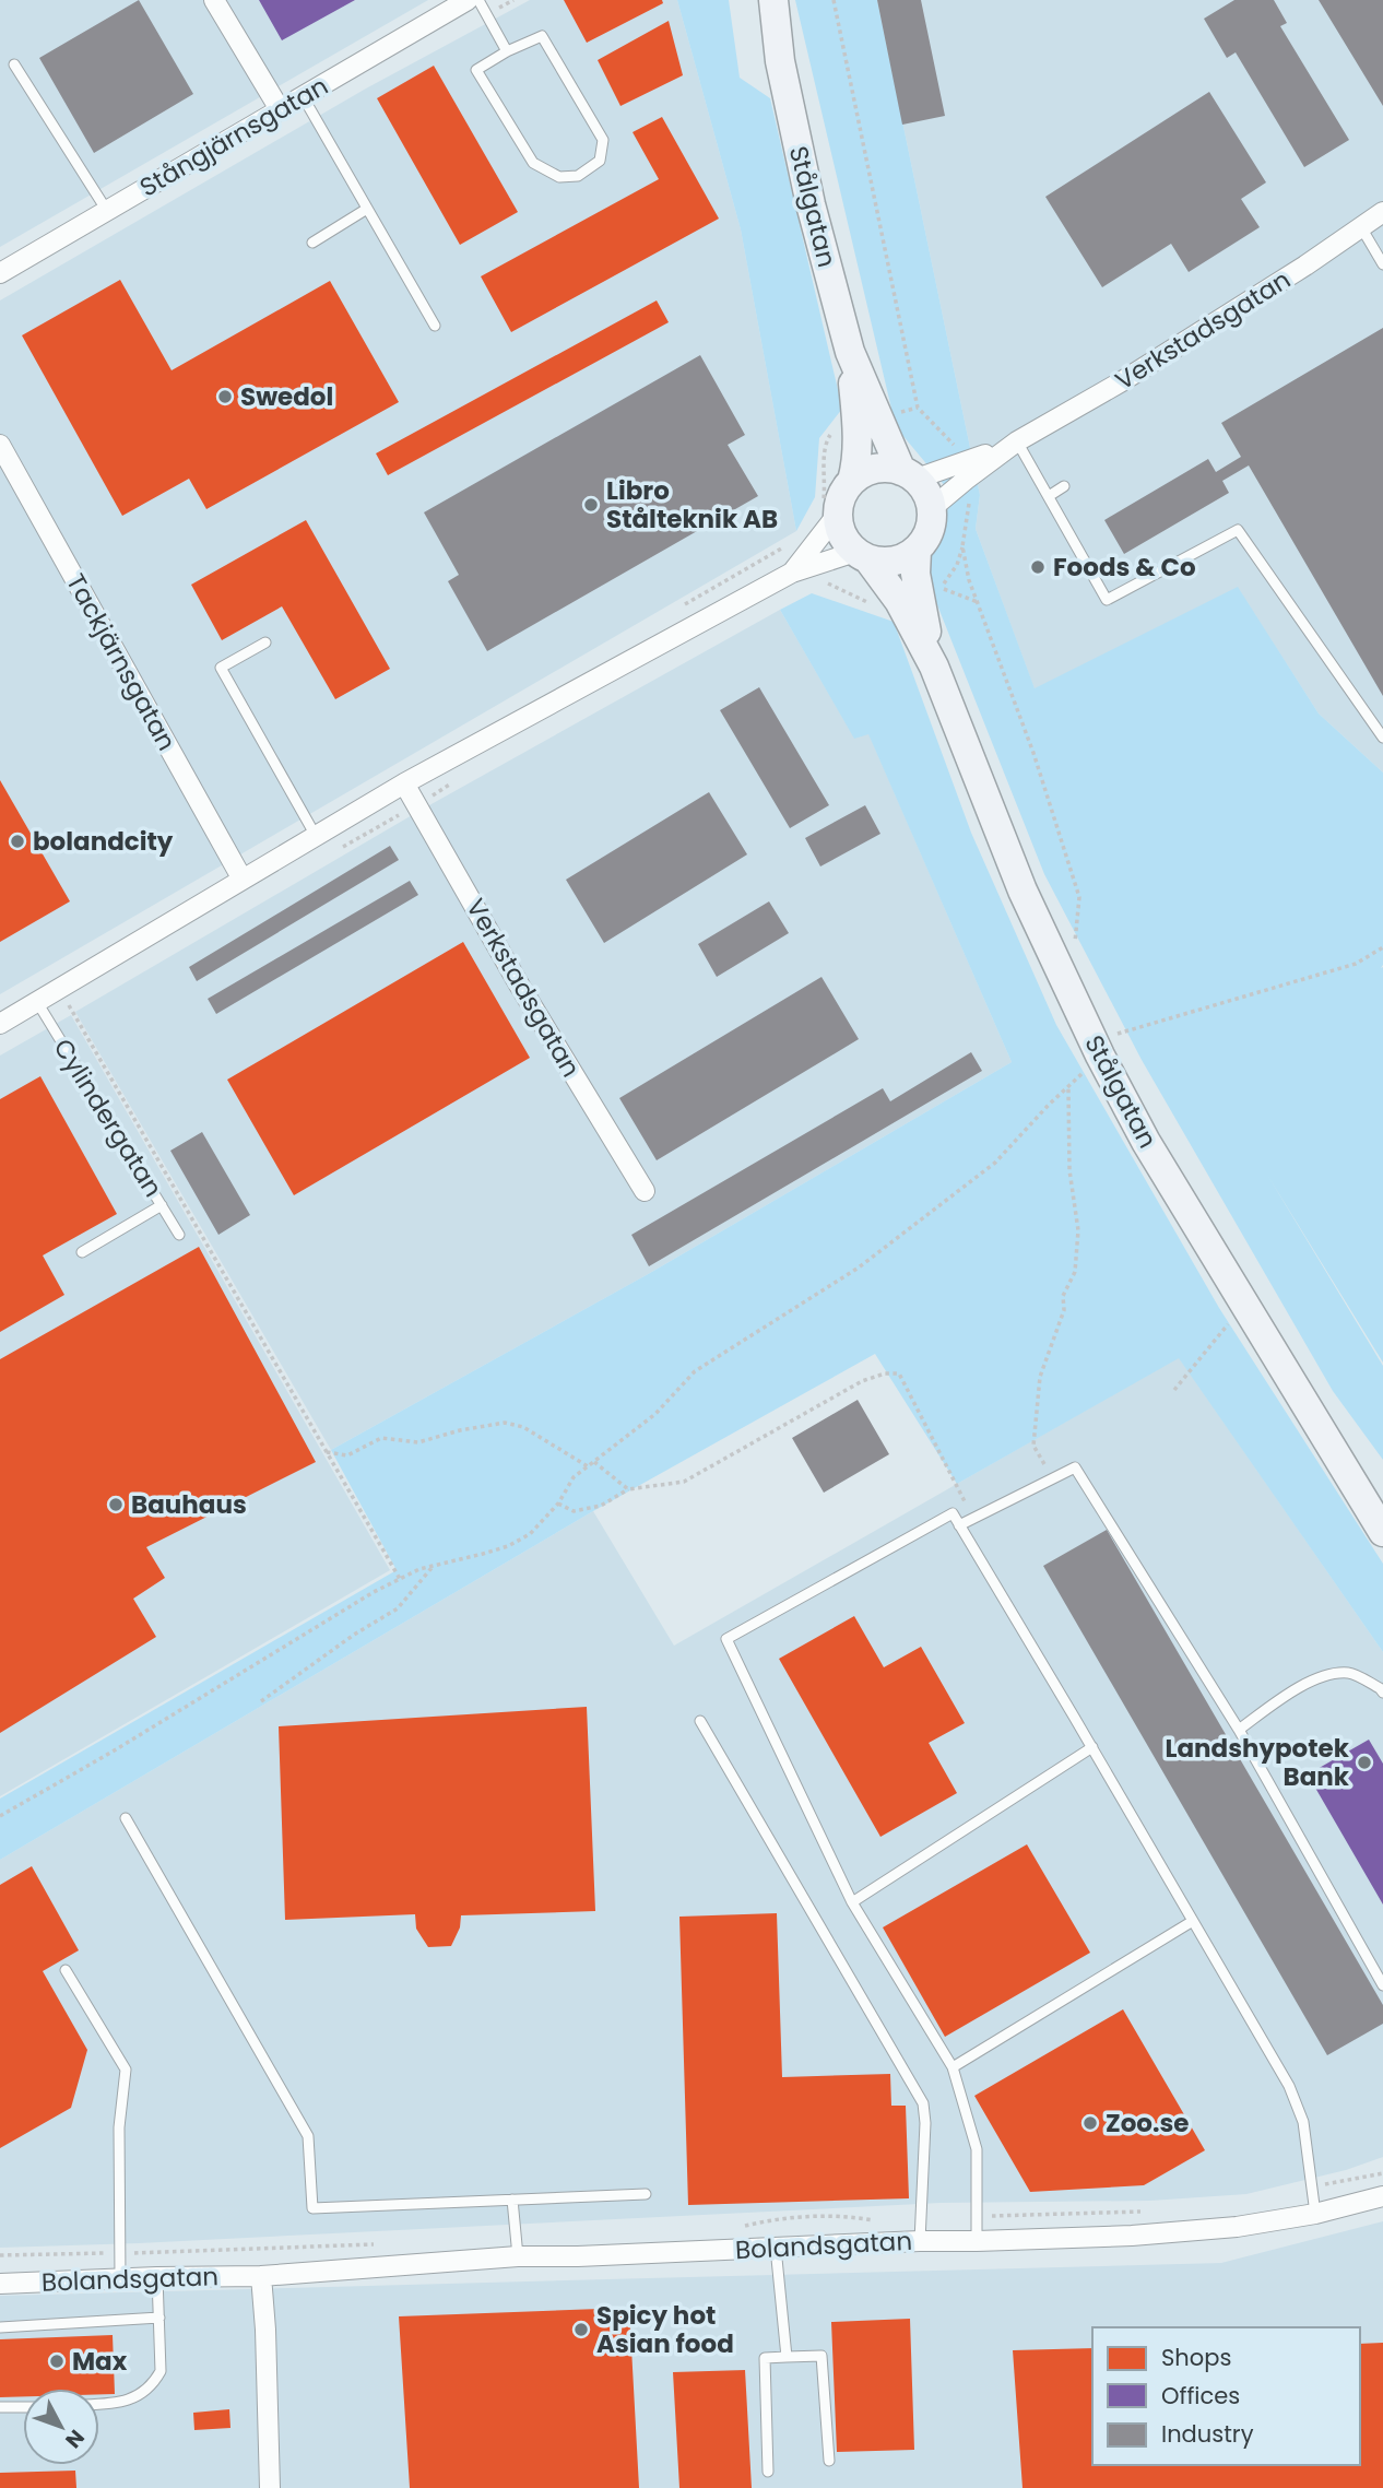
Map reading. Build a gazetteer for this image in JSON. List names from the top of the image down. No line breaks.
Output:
{"streets":{"main road":["Stålgatan"],"street":["Stångjärnsgatan","Verkstadsgatan","Tackjärnsgatan","Bolandsgatan"],"lane":["Cylindergatan"]},"crossings":[["Stålgatan","Verkstadsgatan"]],"places":["Swedol","Libro Stålteknik AB","Foods & Co","bolandcity","Bauhaus","Landshypotek Bank","Zoo.se","Spicy hot Asian food","Max"],"legend":["Shops","Offices","Industry"],"north":"bottom right"}
